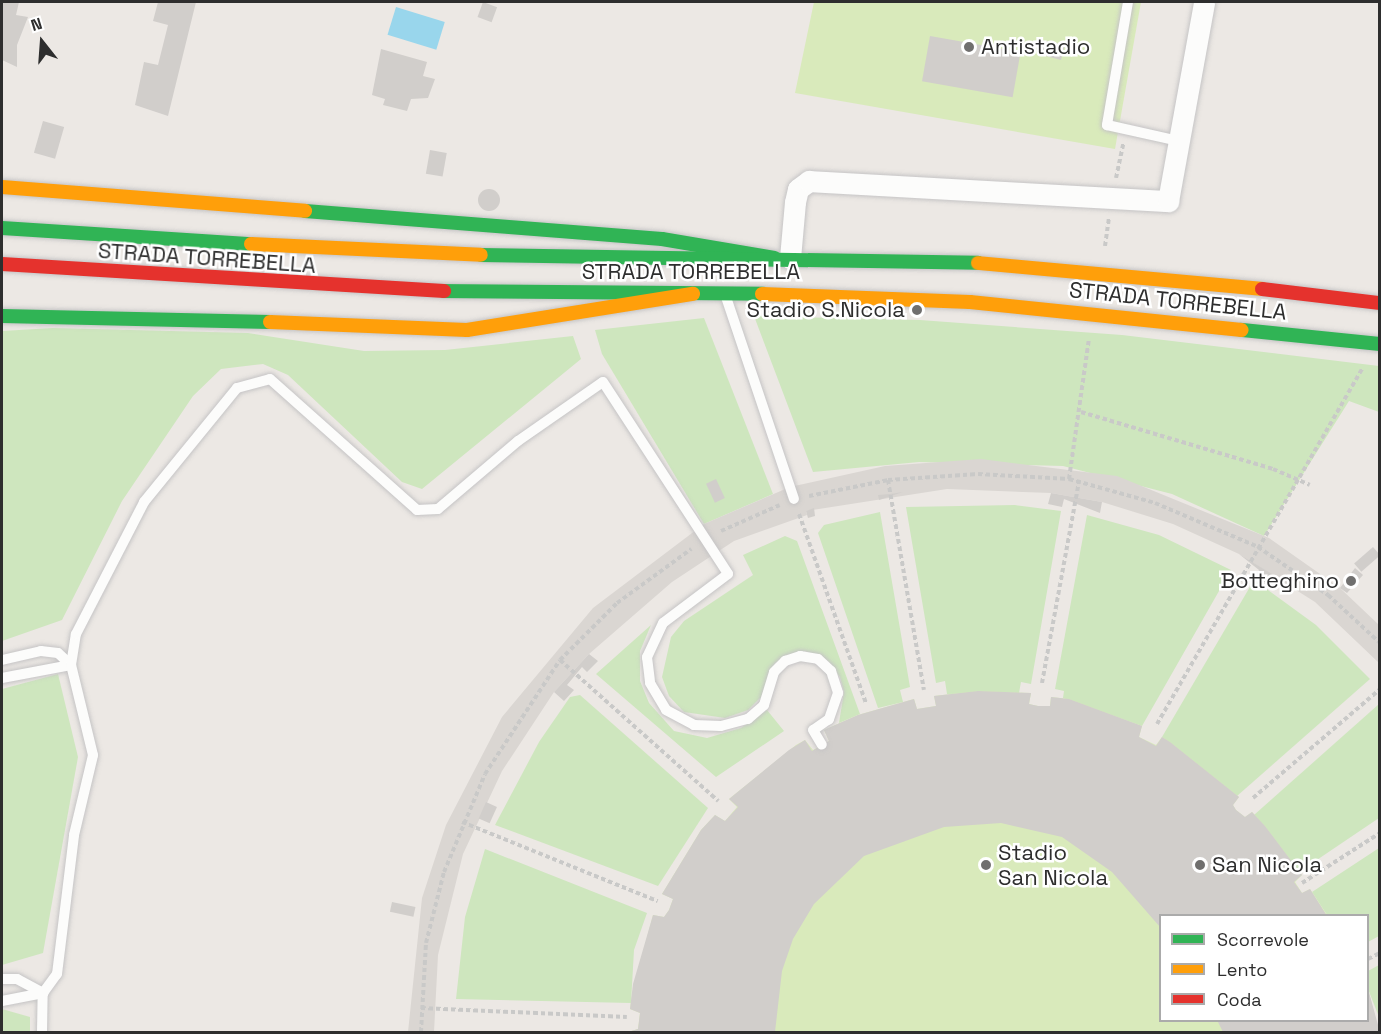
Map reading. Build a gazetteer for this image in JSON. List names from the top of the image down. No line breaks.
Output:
{"streets":{"main road":["STRADA TORREBELLA"]},"places":["Antistadio","Stadio S.Nicola","Botteghino","Stadio San Nicola","San Nicola"],"legend":["Scorrevole","Lento","Coda"],"north":"top"}
